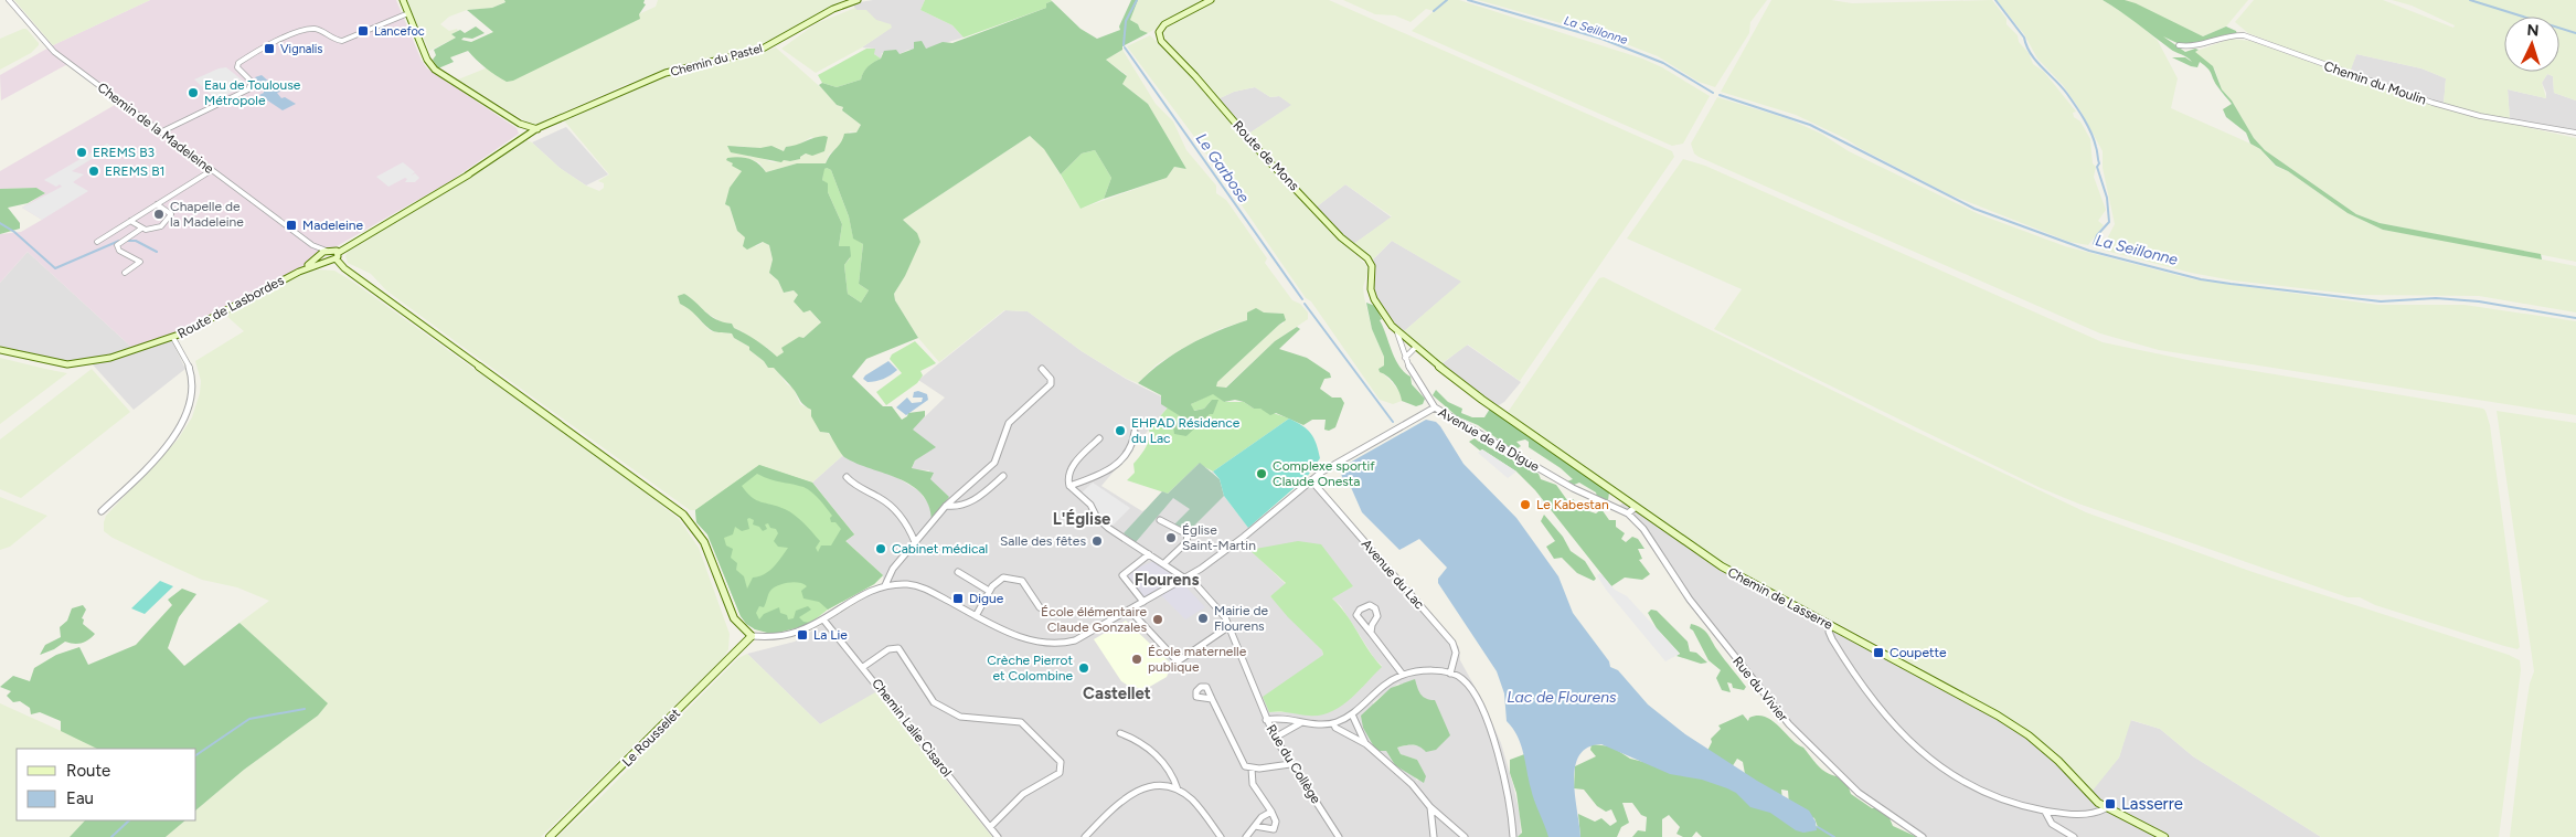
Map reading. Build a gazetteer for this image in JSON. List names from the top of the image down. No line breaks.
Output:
{"streets":{"street":["Chemin du Pastel","Chemin du Moulin","Chemin de la Madeleine","Route de Mons","Route de Lasbordes","Avenue de la Digue","Avenue du Lac","Chemin de Lasserre","Rue du Vivier","Chemin Lalie Cisarol","Le Rousselet","Rue du Collège"]},"crossings":[["Chemin du Pastel","Chemin de la Madeleine"],["Chemin du Pastel","Route de Lasbordes"],["Chemin de la Madeleine","Route de Lasbordes"],["Route de Mons","Avenue de la Digue"],["Route de Mons","Chemin de Lasserre"],["Avenue de la Digue","Avenue du Lac"],["Avenue de la Digue","Rue du Vivier"],["Avenue de la Digue","Rue du Collège"]],"districts":["L'Église","Flourens","Castellet"],"water":["La Seillonne","Le Garbose","Lac de Flourens"],"places":{"transit":["Lancefoc","Vignalis","Madeleine","Digue","La Lie","Coupette","Lasserre"],"other":["Eau de Toulouse Métropole","EREMS B3","EREMS B1","Chapelle de la Madeleine","EHPAD Résidence du Lac","Complexe sportif Claude Onesta","Le Kabestan","Église Saint-Martin","Salle des fêtes","Cabinet médical","Mairie de Flourens","École élémentaire Claude Gonzales","École maternelle publique","Crèche Pierrot et Colombine"]},"legend":["Route","Eau"],"north":"top"}
